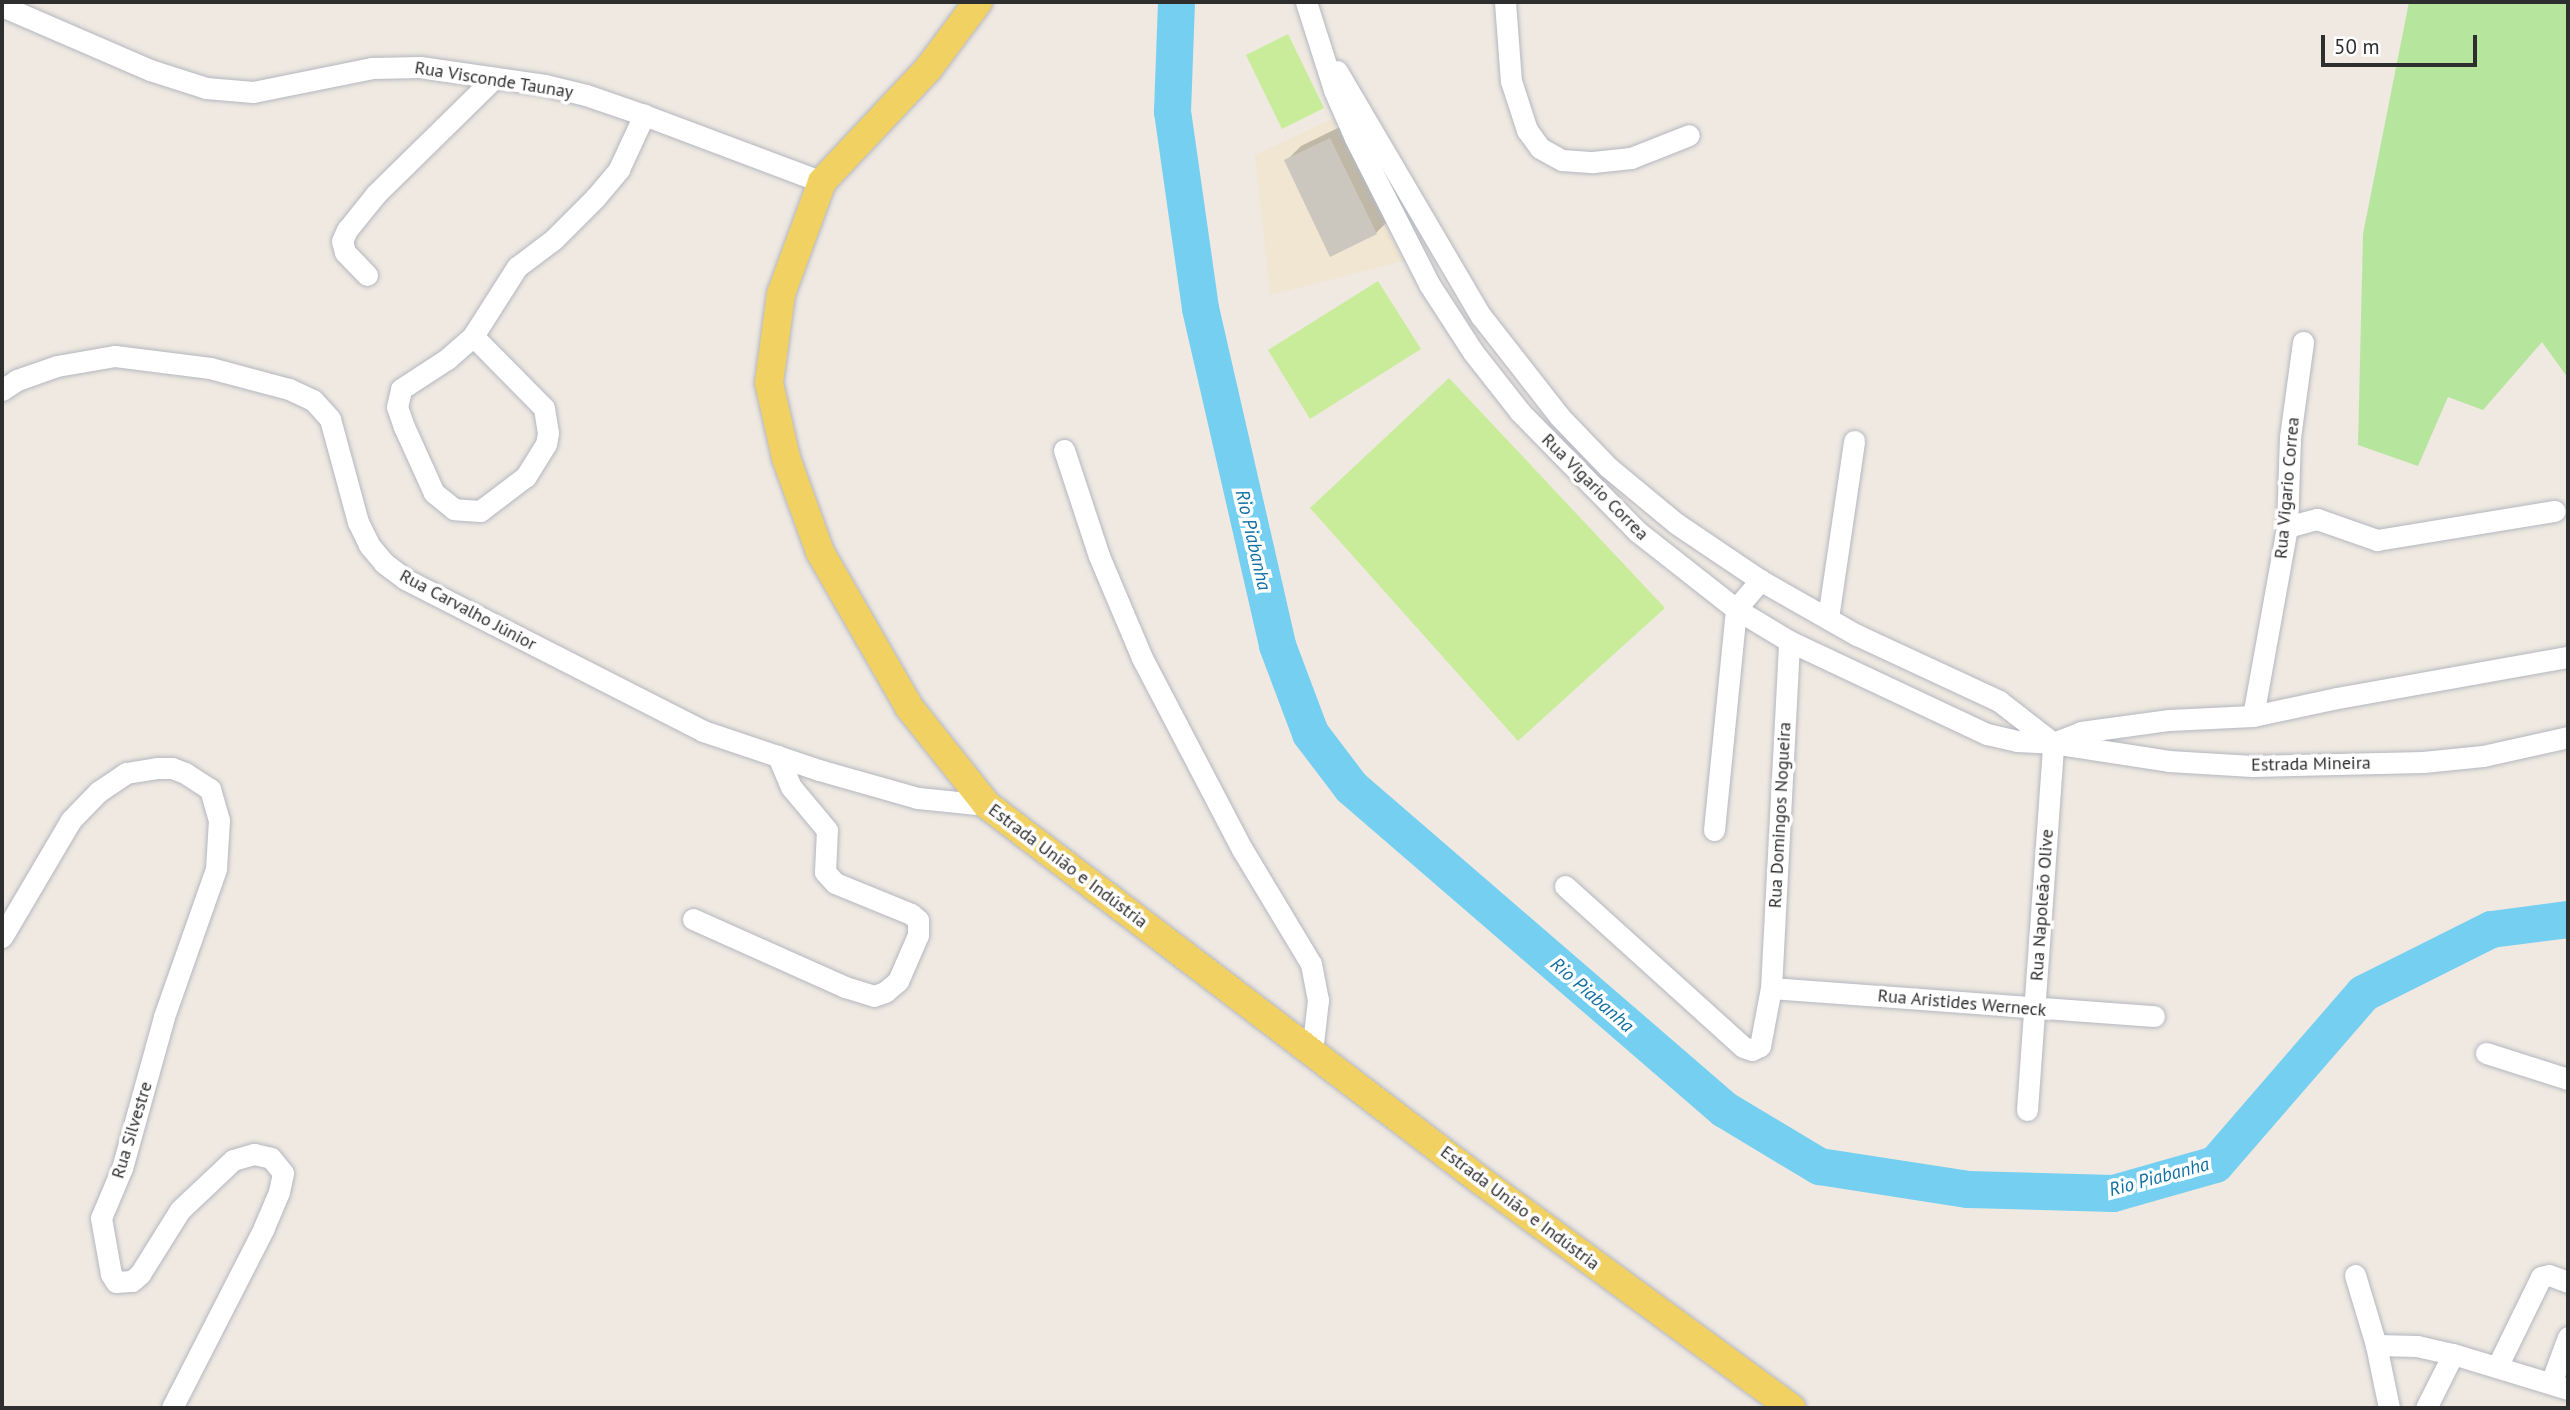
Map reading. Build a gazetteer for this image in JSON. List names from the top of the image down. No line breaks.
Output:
{"streets":{"main road":["Estrada União e Indústria"],"street":["Rua Visconde Taunay","Rua Vigario Correa","Rua Carvalho Júnior","Estrada Mineira","Rua Domingos Nogueira","Rua Napoleão Olive","Rua Aristides Werneck","Rua Silvestre"]},"crossings":[["Rua Visconde Taunay","Estrada União e Indústria"],["Rua Vigario Correa","Estrada Mineira"],["Rua Vigario Correa","Rua Domingos Nogueira"],["Rua Vigario Correa","Rua Napoleão Olive"],["Rua Carvalho Júnior","Estrada União e Indústria"],["Estrada Mineira","Rua Napoleão Olive"],["Rua Domingos Nogueira","Rua Aristides Werneck"],["Rua Napoleão Olive","Rua Aristides Werneck"]],"water":["Rio Piabanha"],"scale_bar":"50 m"}
